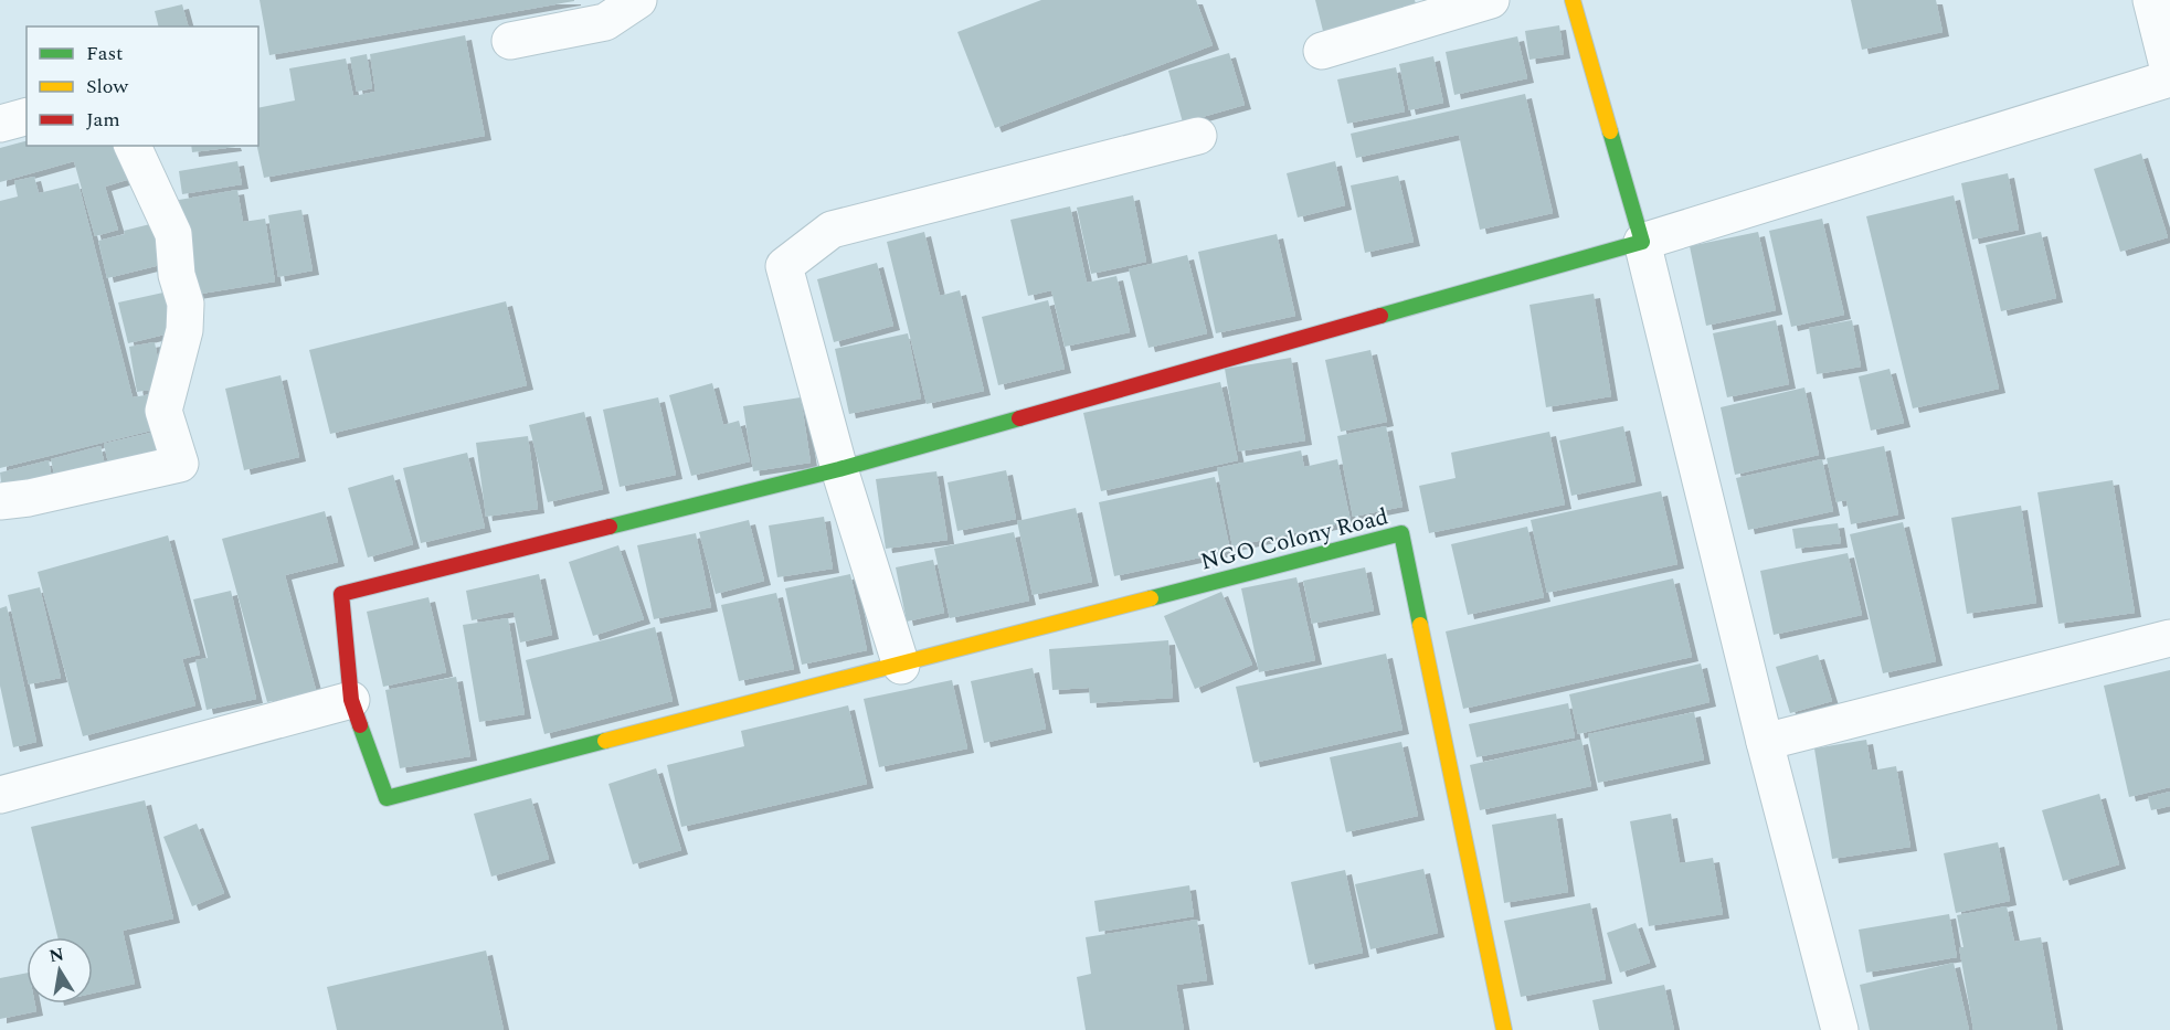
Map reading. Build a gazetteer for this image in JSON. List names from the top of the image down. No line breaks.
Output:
{"streets":{"street":["NGO Colony Road"]},"legend":["Fast","Slow","Jam"],"north":"top"}
